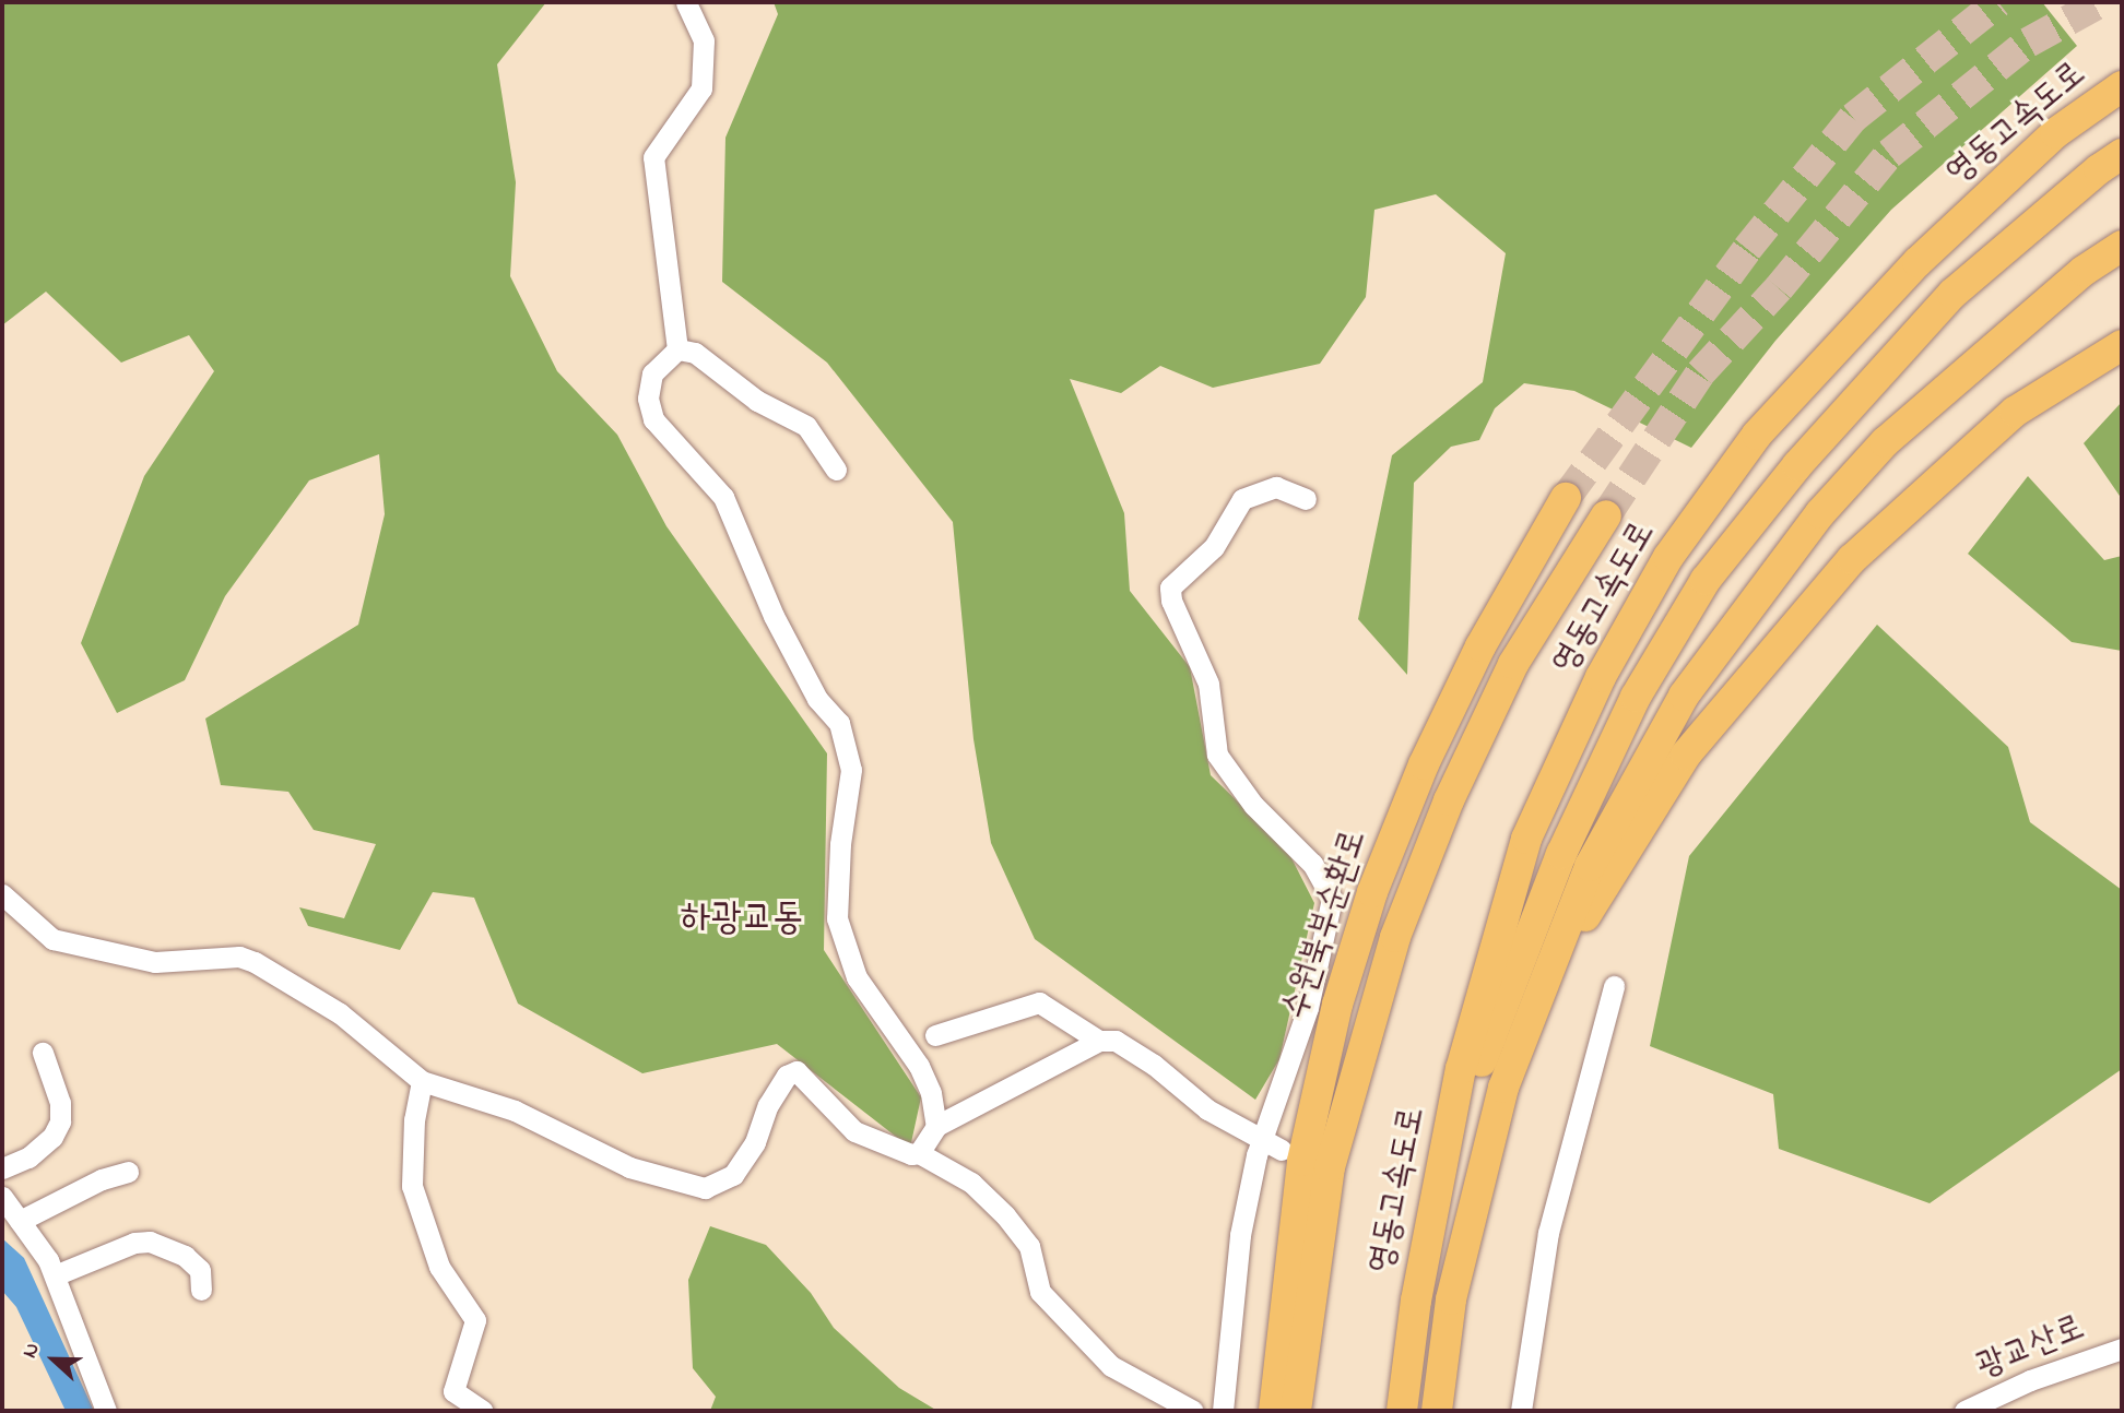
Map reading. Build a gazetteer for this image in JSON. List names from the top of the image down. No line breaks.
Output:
{"streets":{"highway":["영동고속도로","수원북부순환로"],"street":["광교산로"]},"districts":["하광교동"],"north":"left"}
